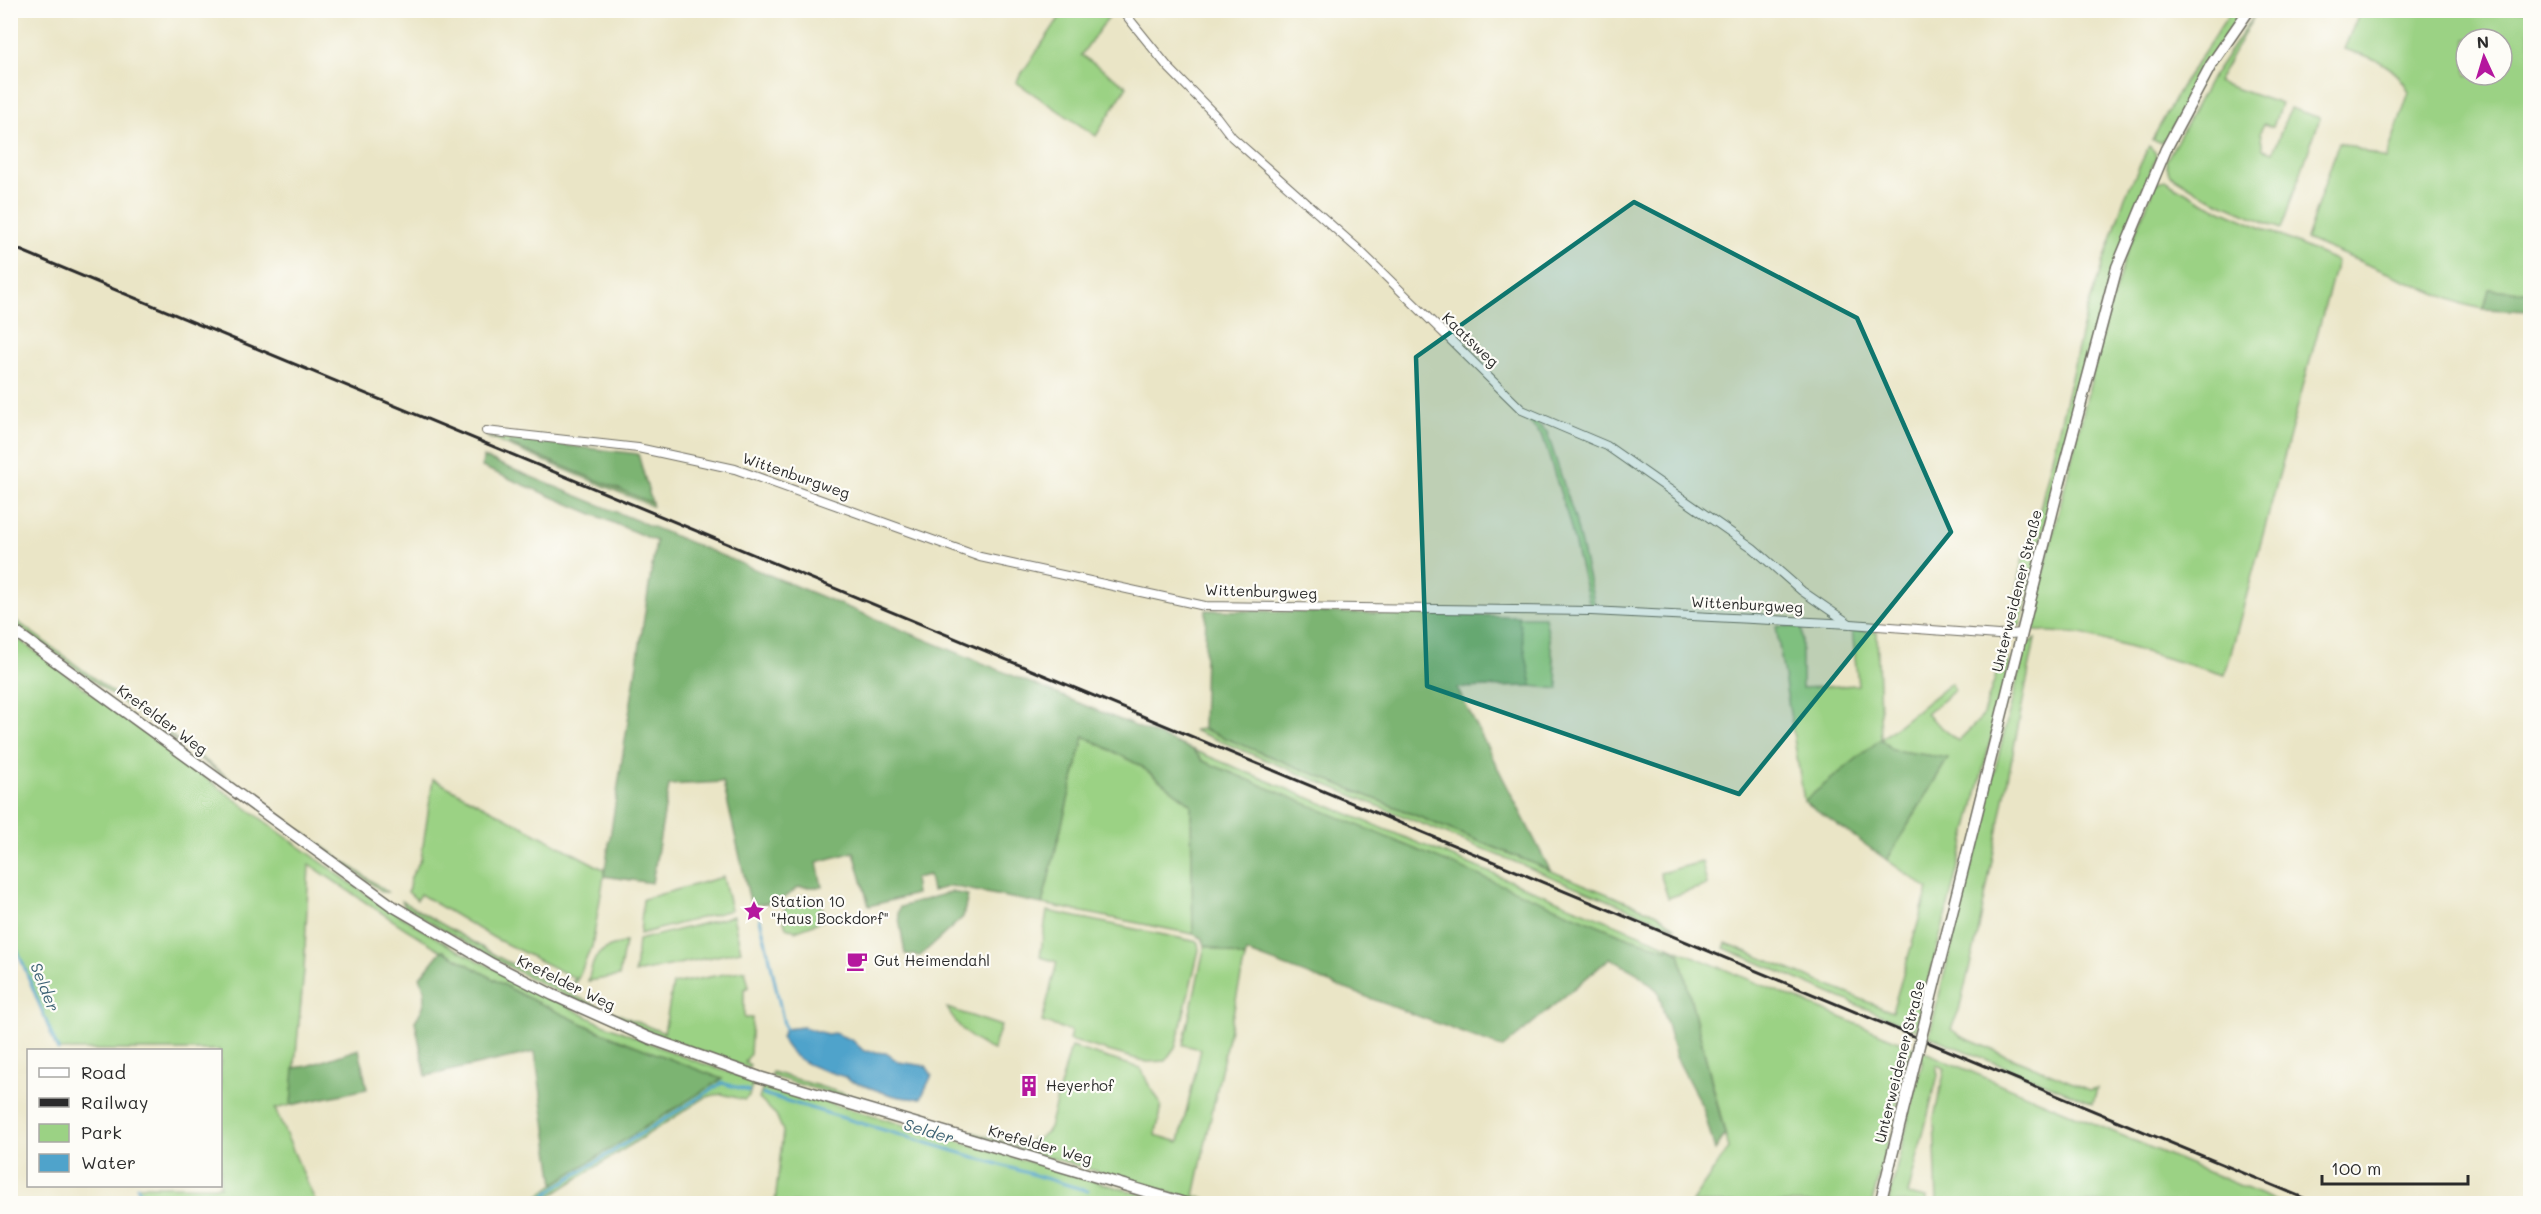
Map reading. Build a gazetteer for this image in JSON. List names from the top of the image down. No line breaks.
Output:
{"streets":{"street":["Kaatsweg","Wittenburgweg","Unterweidener Straße","Krefelder Weg"]},"crossings":[["Kaatsweg","Wittenburgweg"],["Wittenburgweg","Unterweidener Straße"]],"water":["Selder"],"places":{"place":["Station 10 \"Haus Bockdorf\""],"cafe":["Gut Heimendahl"],"building":["Heyerhof"]},"legend":["Road","Railway","Park","Water"],"scale_bar":"100 m","north":"top"}
